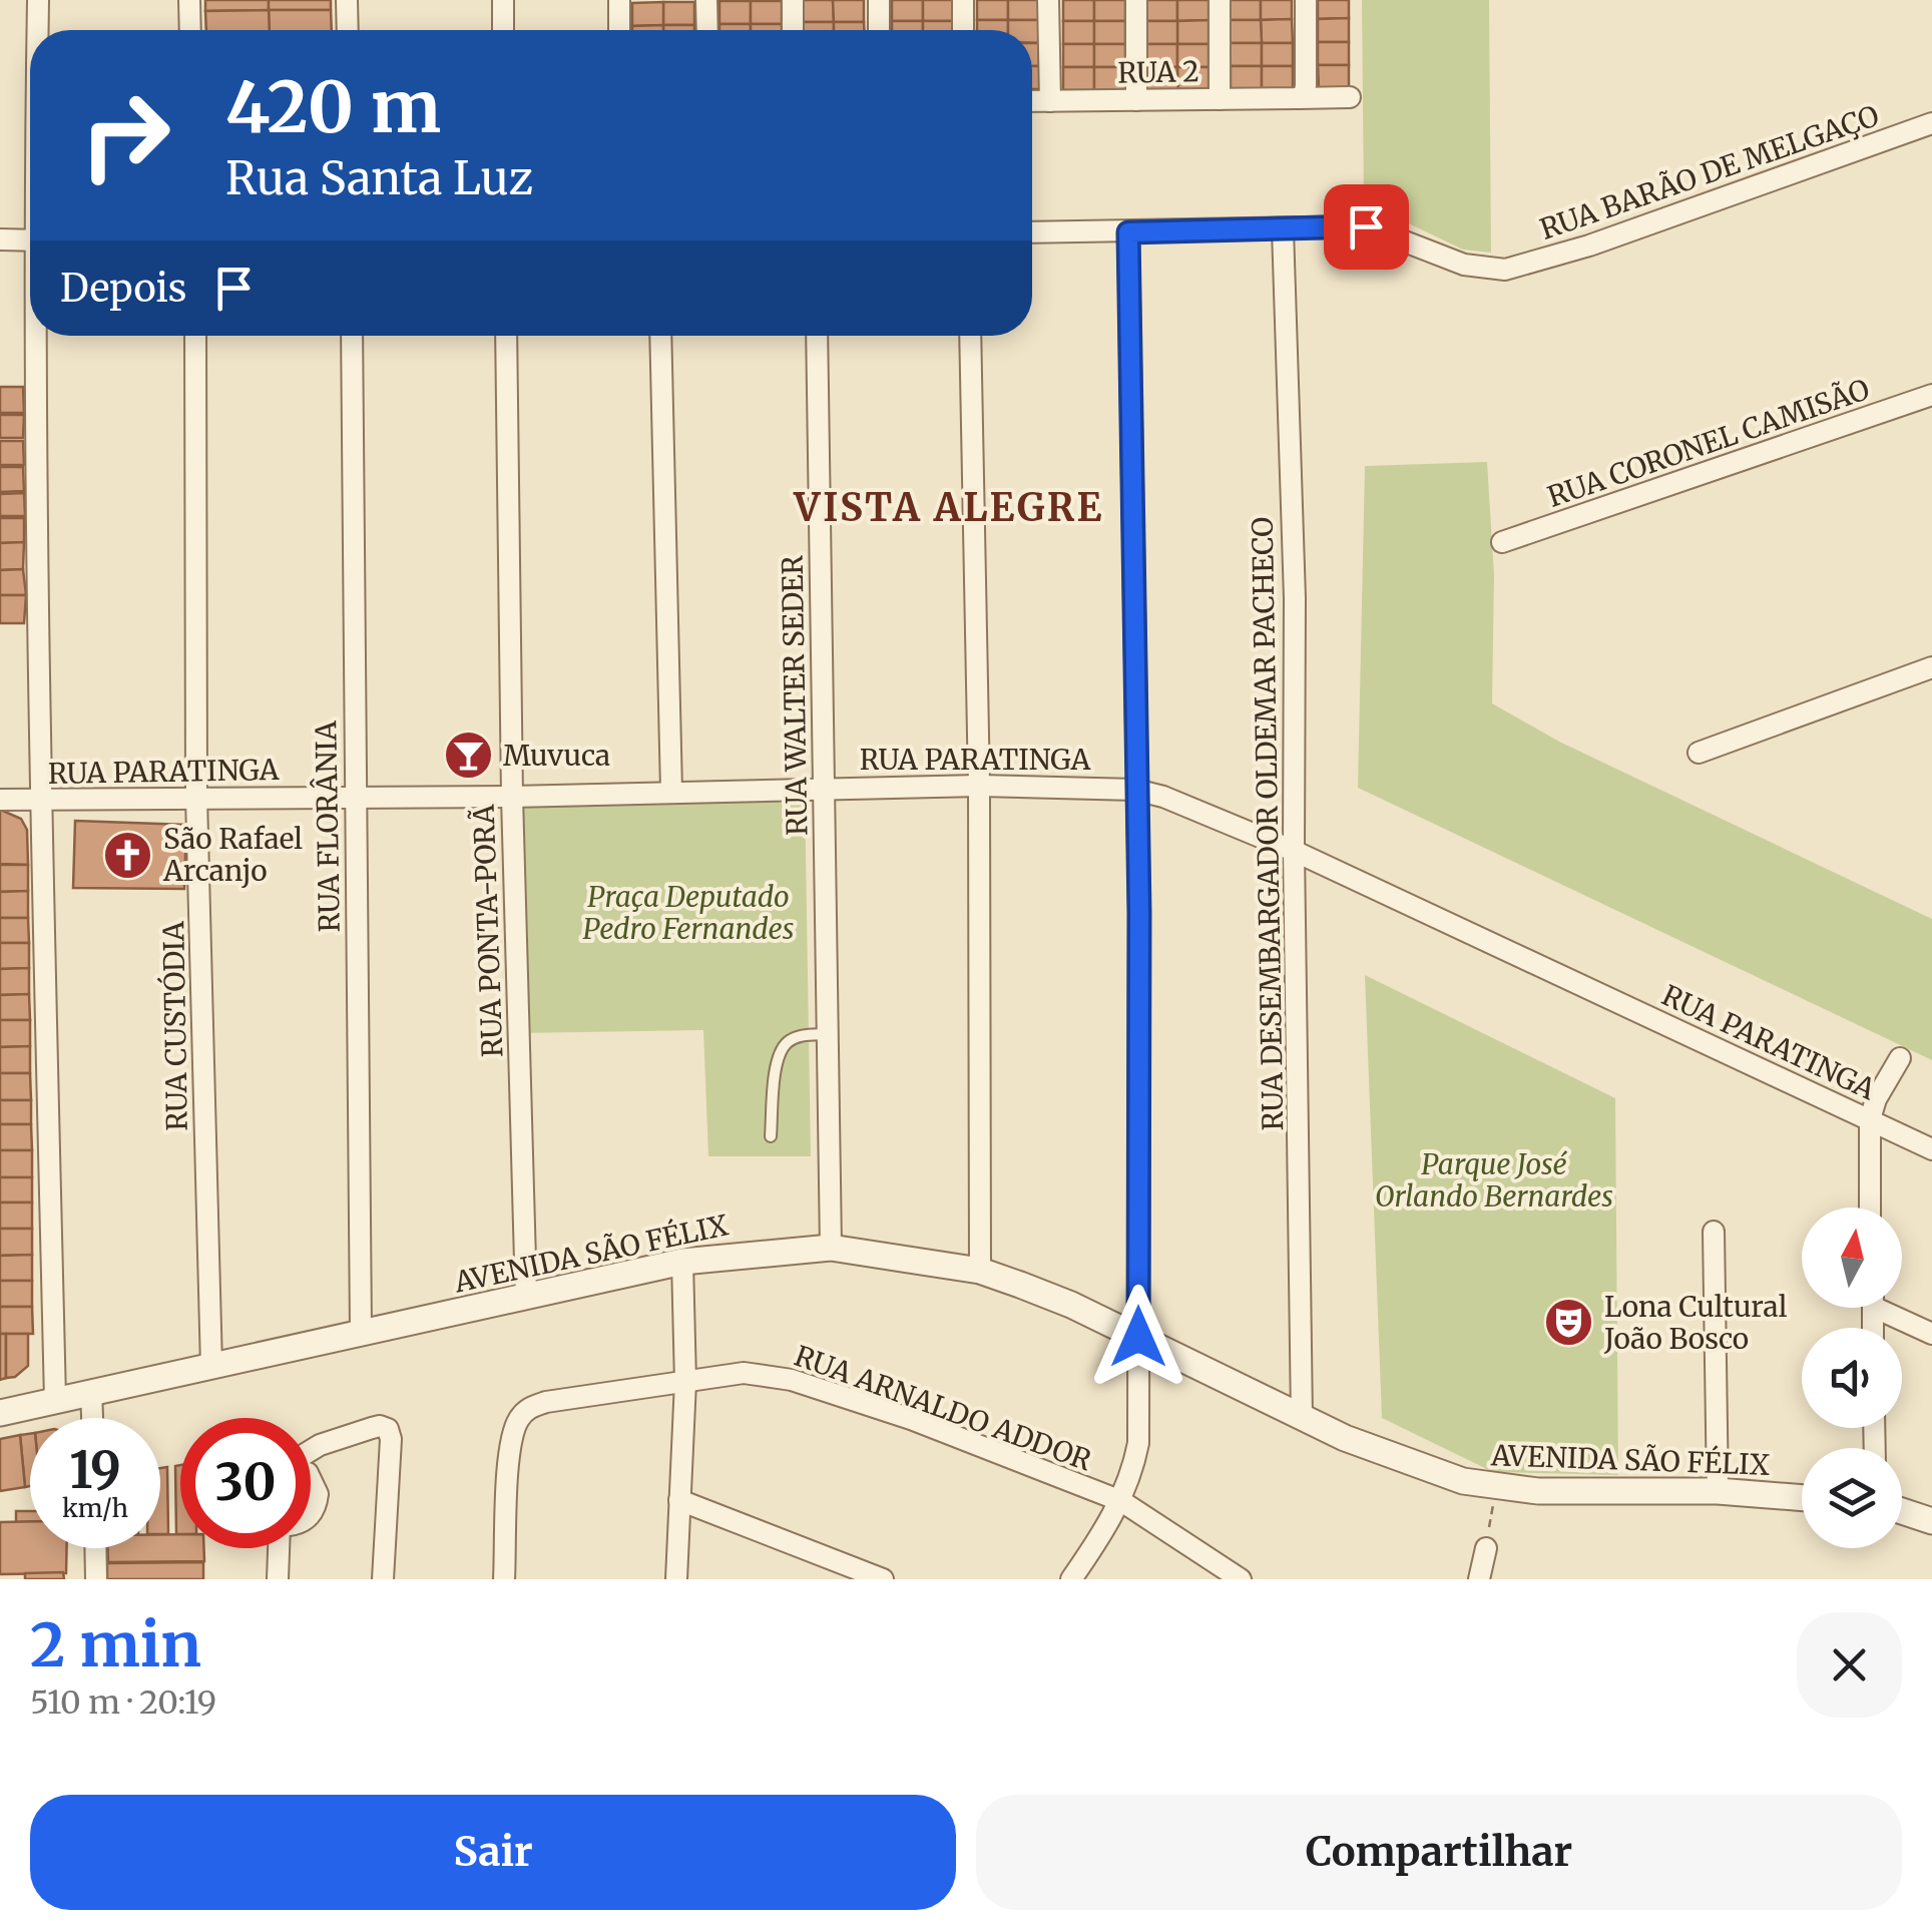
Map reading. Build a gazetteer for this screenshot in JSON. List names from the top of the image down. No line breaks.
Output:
{"streets":{"street":["RUA 2","RUA BARÃO DE MELGAÇO","RUA CORONEL CAMISÃO","RUA WALTER SEDER","RUA PARATINGA","RUA DESEMBARGADOR OLDEMAR PACHECO","RUA FLORÂNIA","RUA PONTA-PORÃ","RUA CUSTÓDIA","AVENIDA SÃO FÉLIX","RUA ARNALDO ADDOR"]},"crossings":[["RUA BARÃO DE MELGAÇO","RUA DESEMBARGADOR OLDEMAR PACHECO"],["RUA WALTER SEDER","RUA PARATINGA"],["RUA WALTER SEDER","AVENIDA SÃO FÉLIX"],["RUA PARATINGA","RUA DESEMBARGADOR OLDEMAR PACHECO"],["RUA PARATINGA","RUA FLORÂNIA"],["RUA PARATINGA","RUA PONTA-PORÃ"],["RUA PARATINGA","RUA CUSTÓDIA"],["RUA DESEMBARGADOR OLDEMAR PACHECO","AVENIDA SÃO FÉLIX"],["RUA FLORÂNIA","AVENIDA SÃO FÉLIX"],["RUA PONTA-PORÃ","AVENIDA SÃO FÉLIX"],["RUA CUSTÓDIA","AVENIDA SÃO FÉLIX"]],"districts":["VISTA ALEGRE"],"parks":["Praça Deputado Pedro Fernandes","Parque José Orlando Bernardes"],"places":{"bar":["Muvuca"],"church":["São Rafael Arcanjo"],"theatre":["Lona Cultural João Bosco"]},"north":"top","page":{"turn":["420 m","Rua Santa Luz"],"then":"Depois","speed":"19 km/h","limit":"30","heading":["2 min","510 m · 20:19"],"buttons":["Sair","Compartilhar"]}}
